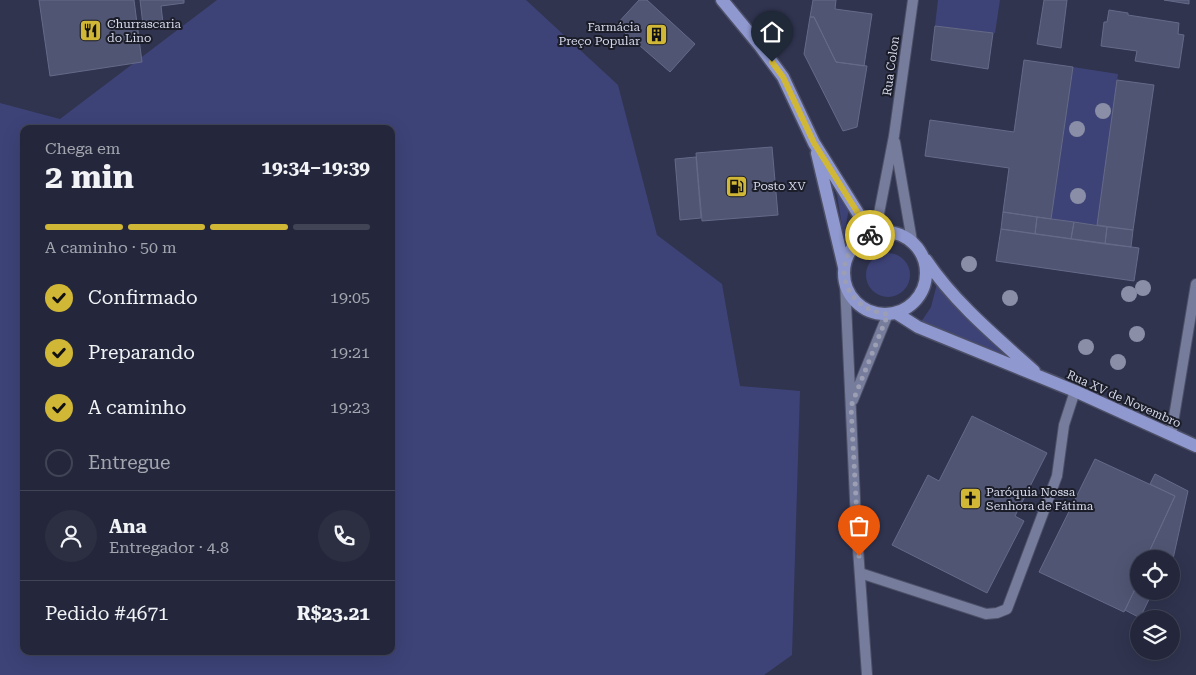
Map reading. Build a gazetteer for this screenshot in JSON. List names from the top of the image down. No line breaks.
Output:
{"streets":{"main road":["Rua XV de Novembro"],"street":["Rua Colon"]},"crossings":[["Rua Colon","Rua XV de Novembro"]],"places":{"restaurant":["Churrascaria do Lino"],"building":["Farmácia Preço Popular"],"fuel station":["Posto XV"],"church":["Paróquia Nossa Senhora de Fátima"]},"page":{"heading":["2 min","Chega em","19:34–19:39"],"panel":["Ana","Entregador · 4.8","Pedido #4671","R$23.21"],"bar":"A caminho · 50 m","list":[["Confirmado","19:05"],["Preparando","19:21"],["A caminho","19:23"],"Entregue"]}}
